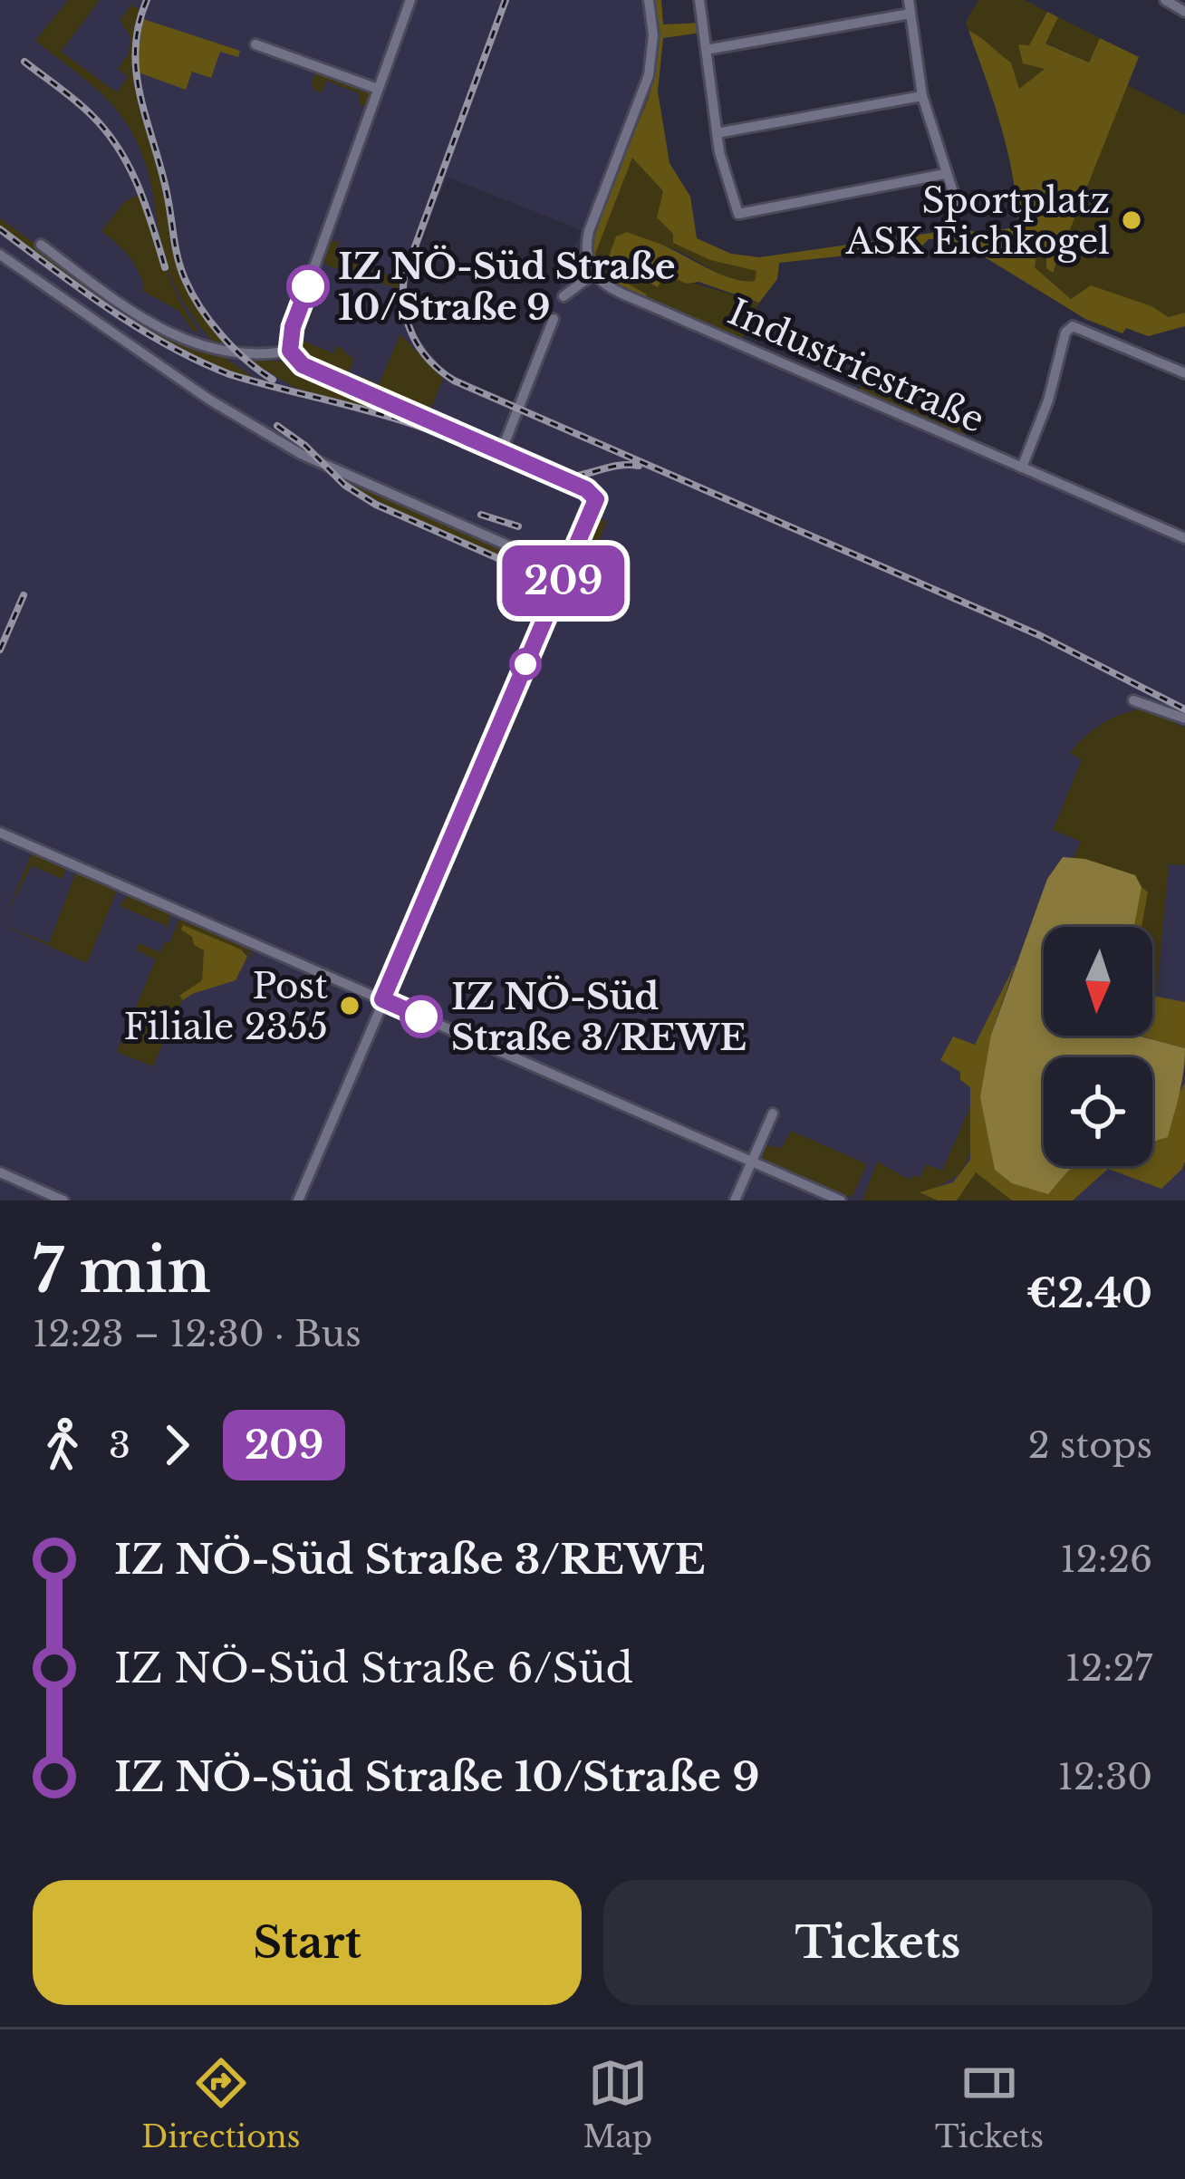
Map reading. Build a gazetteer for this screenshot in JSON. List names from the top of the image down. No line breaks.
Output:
{"streets":{"street":["Industriestraße"]},"places":["Sportplatz ASK Eichkogel","IZ NÖ-Süd Straße 10/Straße 9","Post Filiale 2355","IZ NÖ-Süd Straße 3/REWE"],"lines":["bus line 209"],"north":"bottom","page":{"on_map":"209","heading":["7 min","12:23 – 12:30 · Bus","€2.40"],"legs":["3","209","2 stops"],"list":[{"name":"IZ NÖ-Süd Straße 3/REWE","value":"12:26"},{"name":"IZ NÖ-Süd Straße 6/Süd","value":"12:27"},{"name":"IZ NÖ-Süd Straße 10/Straße 9","value":"12:30"}],"buttons":["Start","Tickets"],"tabs":["Directions","Map","Tickets"]}}
